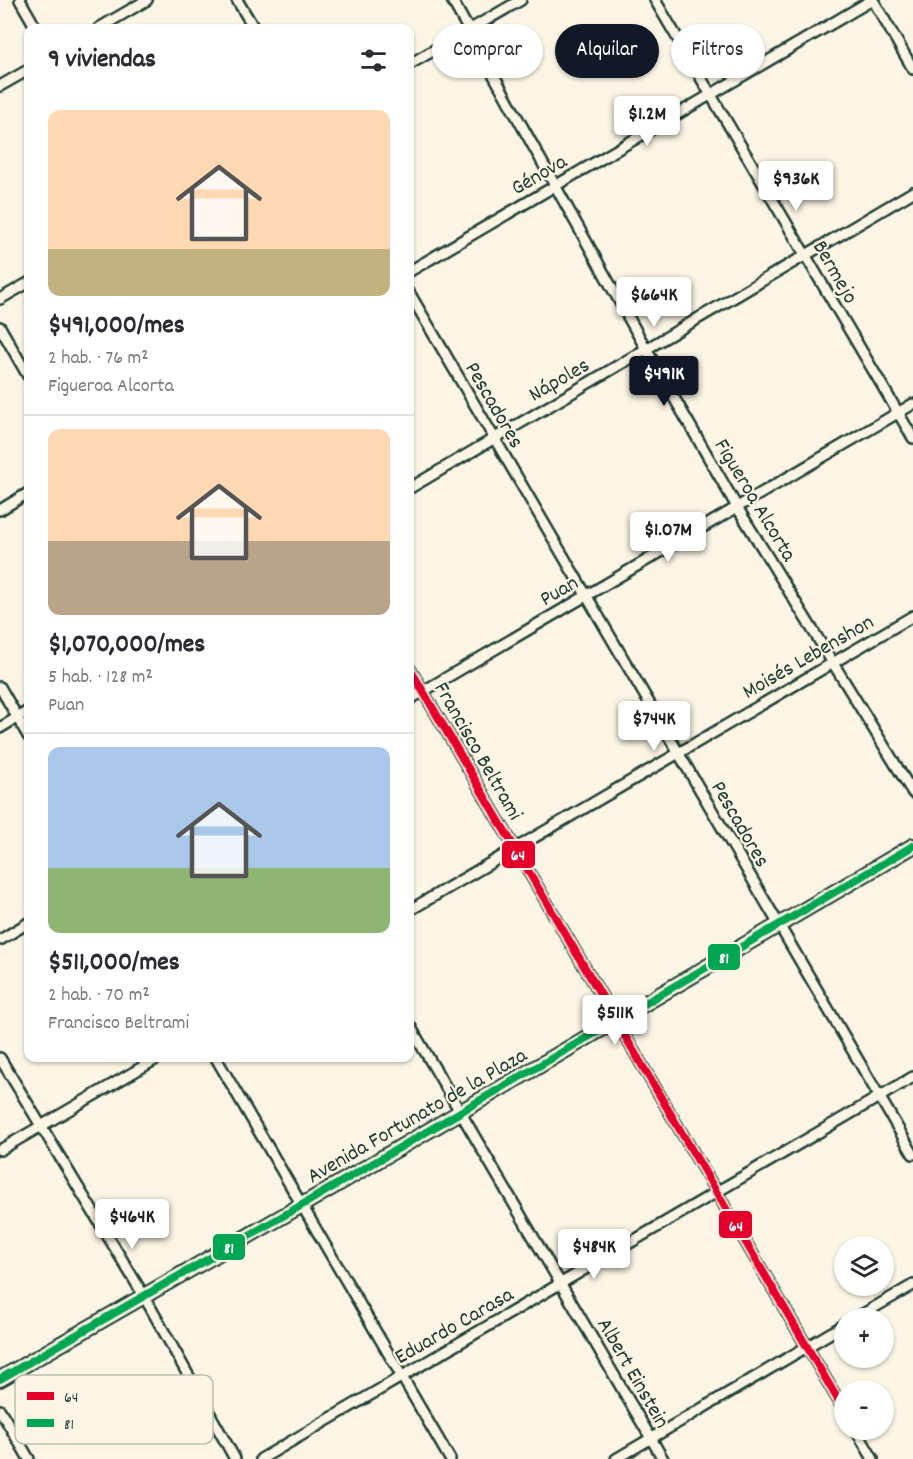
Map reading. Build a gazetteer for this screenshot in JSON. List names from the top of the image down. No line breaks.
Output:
{"streets":{"main road":["Avenida Fortunato de la Plaza"],"street":["Génova","Bermejo","Nápoles","Pescadores","Figueroa Alcorta","Puan","Moisés Lebenshon","Francisco Beltrami","Eduardo Carasa","Albert Einstein"]},"crossings":[["Génova","Bermejo"],["Génova","Figueroa Alcorta"],["Bermejo","Nápoles"],["Bermejo","Puan"],["Nápoles","Pescadores"],["Nápoles","Figueroa Alcorta"],["Pescadores","Puan"],["Pescadores","Moisés Lebenshon"],["Pescadores","Avenida Fortunato de la Plaza"],["Pescadores","Eduardo Carasa"],["Figueroa Alcorta","Puan"],["Figueroa Alcorta","Moisés Lebenshon"],["Puan","Francisco Beltrami"],["Moisés Lebenshon","Francisco Beltrami"],["Francisco Beltrami","Avenida Fortunato de la Plaza"],["Francisco Beltrami","Eduardo Carasa"],["Avenida Fortunato de la Plaza","Albert Einstein"],["Eduardo Carasa","Albert Einstein"]],"lines":["transit line 64","transit line 81"],"legend":["64","81"],"page":{"chip":["Comprar","Alquilar","Filtros"],"heading":"9 viviendas","price":["$1.2M","$936K","$664K","$491K","$1.07M","$744K","$511K","$464K","$484K"],"list":[{"name":"$491,000/mes","note":"2 hab. · 76 m² · Figueroa Alcorta"},{"name":"$1,070,000/mes","note":"5 hab. · 128 m² · Puan"},{"name":"$511,000/mes","note":"2 hab. · 70 m² · Francisco Beltrami"}],"map_buttons":["+","−"]}}
